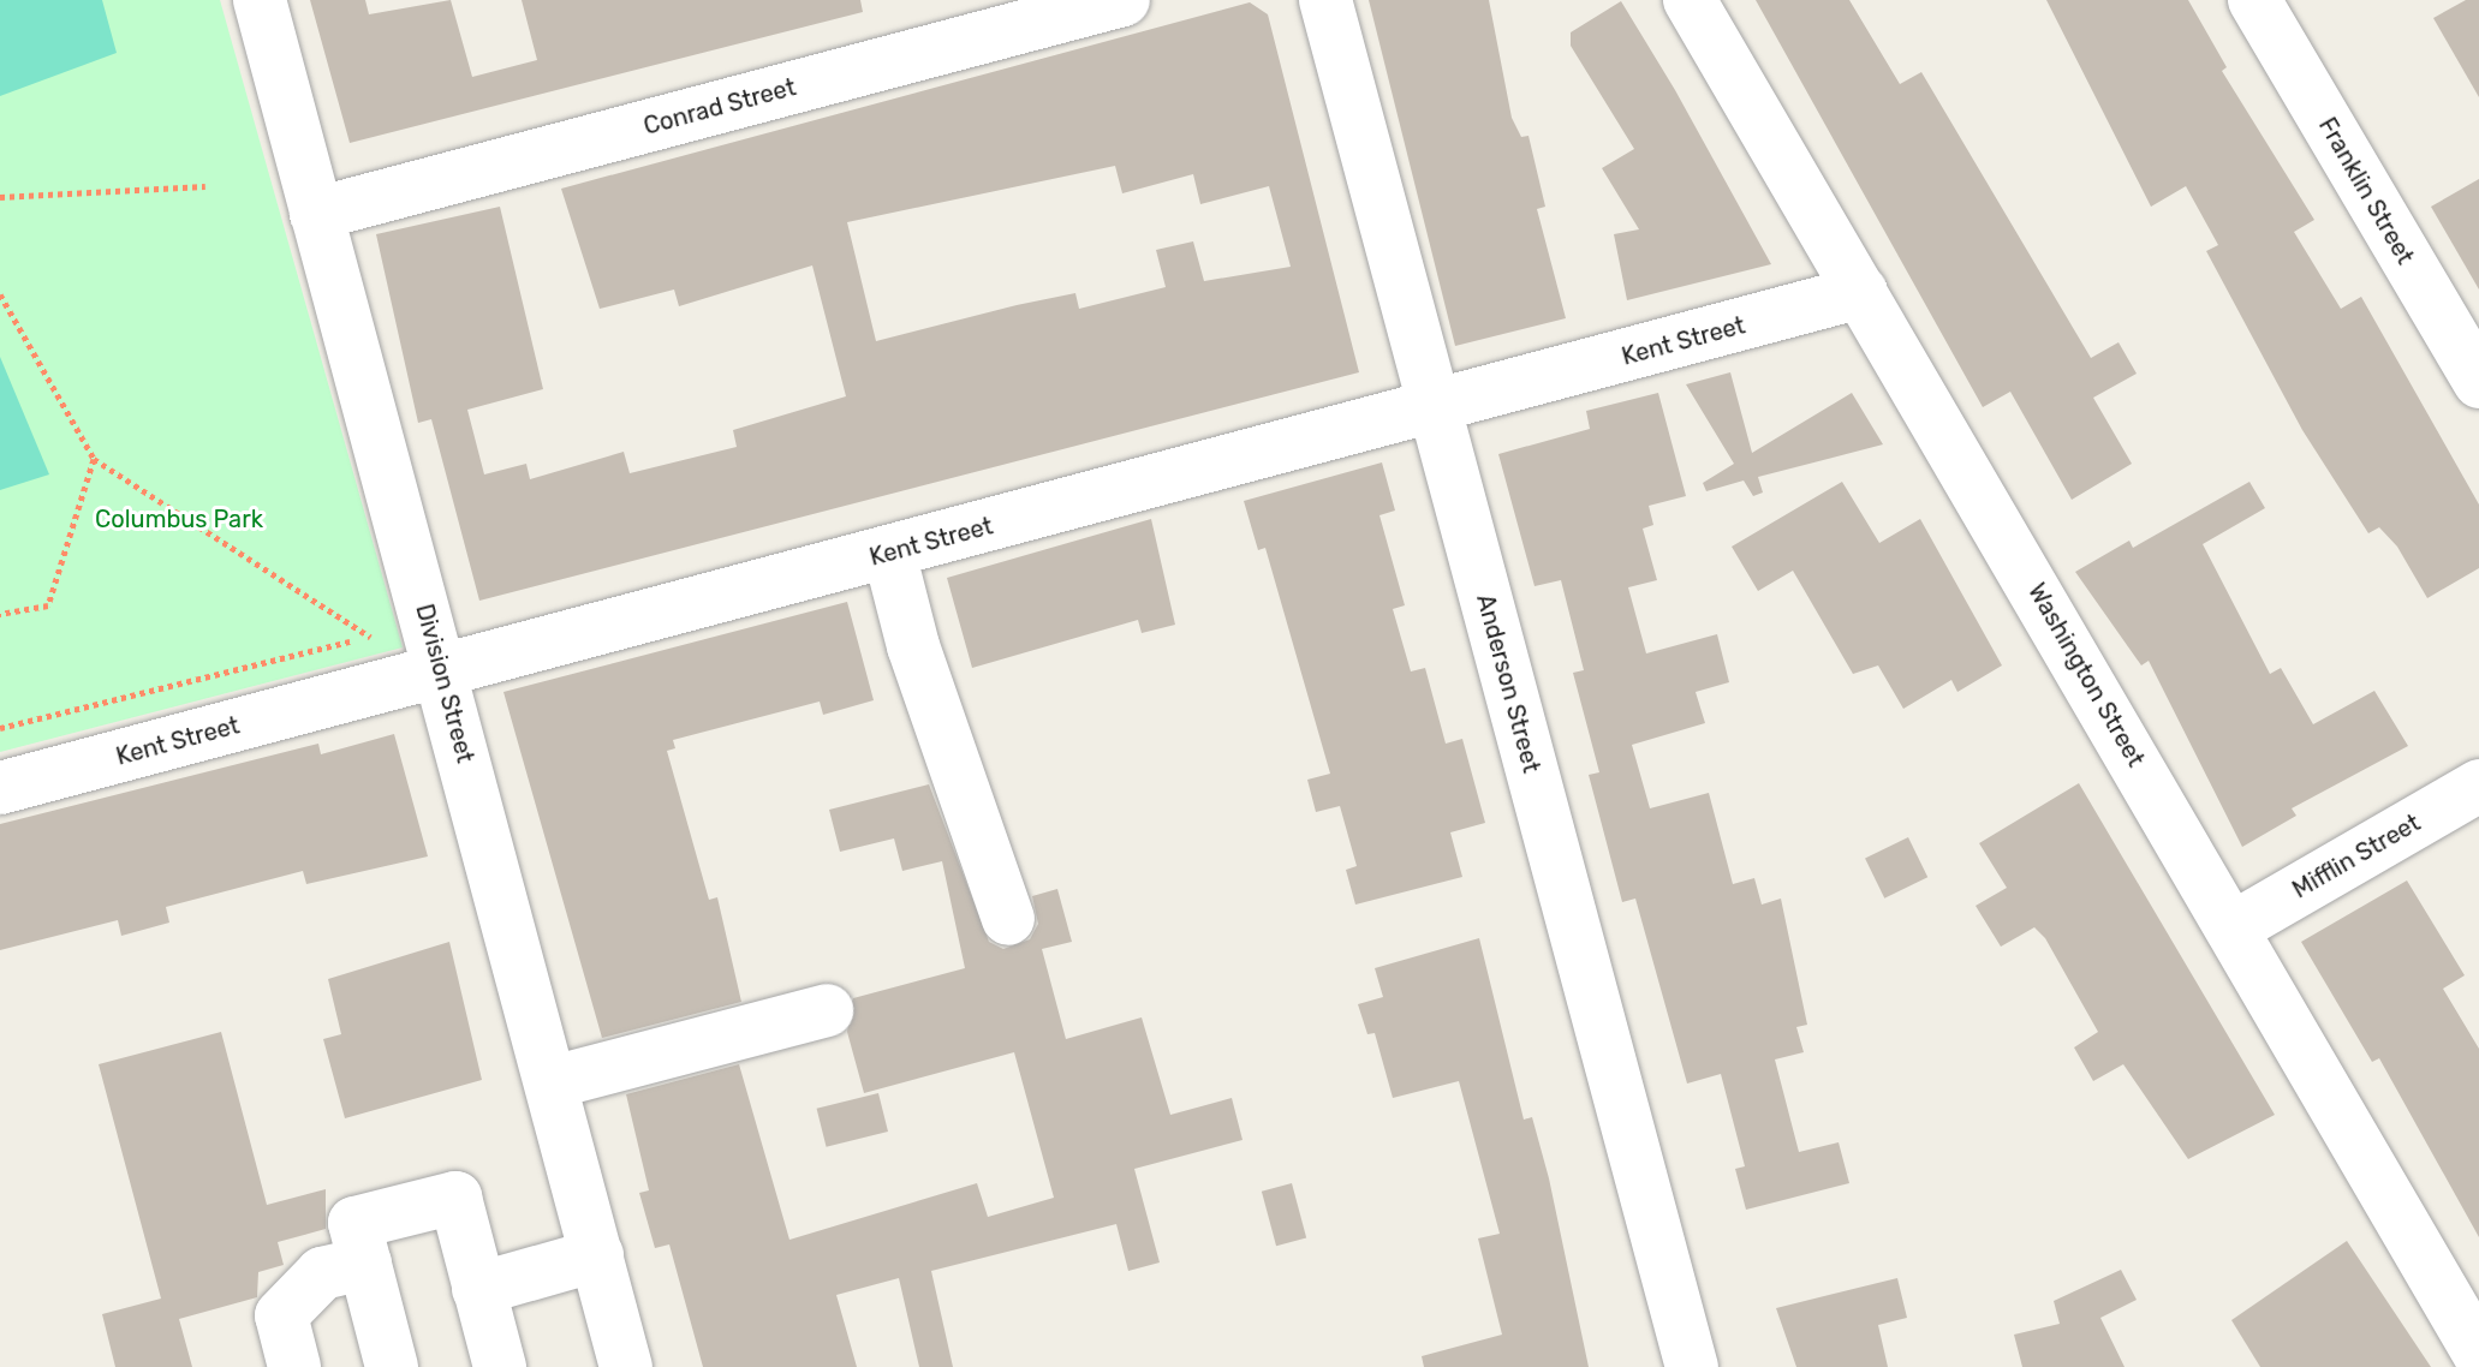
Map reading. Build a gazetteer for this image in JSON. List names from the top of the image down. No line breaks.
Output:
{"streets":{"street":["Conrad Street","Franklin Street","Kent Street","Washington Street","Division Street","Anderson Street","Mifflin Street"]},"crossings":[["Conrad Street","Division Street"],["Kent Street","Washington Street"],["Kent Street","Division Street"],["Kent Street","Anderson Street"],["Washington Street","Mifflin Street"]],"parks":["Columbus Park"]}
